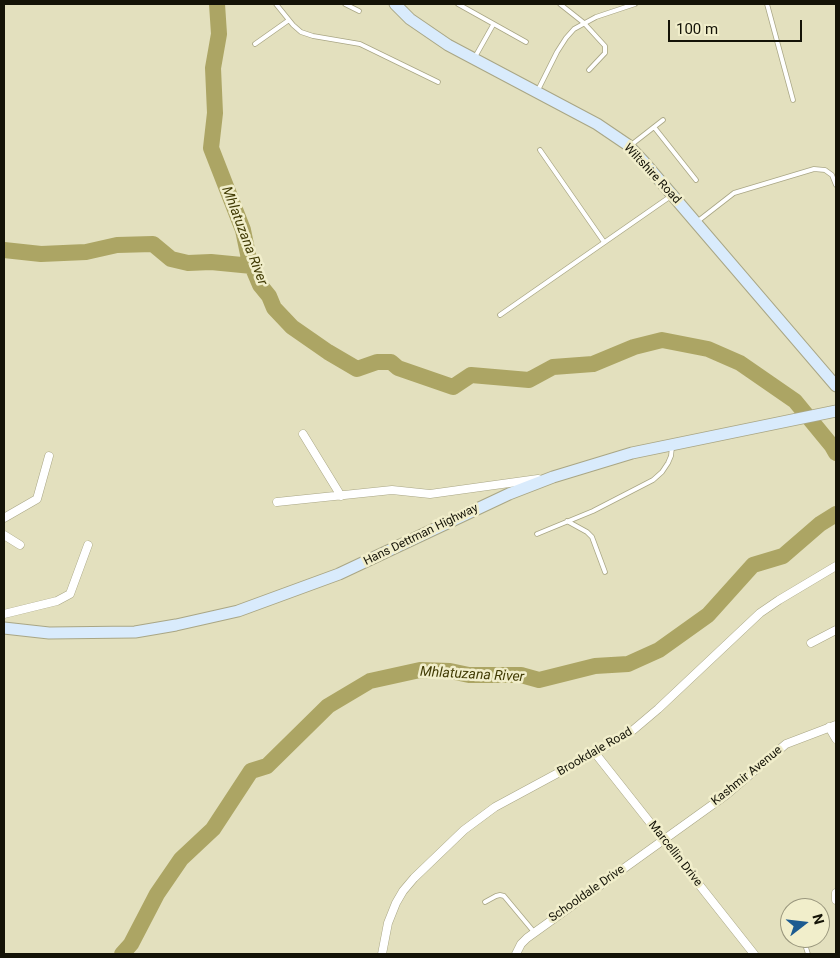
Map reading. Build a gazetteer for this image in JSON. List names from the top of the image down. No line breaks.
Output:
{"streets":{"street":["Wiltshire Road","Hans Dettman Highway","Brookdale Road","Kashmir Avenue","Marcellin Drive","Schooldale Drive"]},"crossings":[["Brookdale Road","Marcellin Drive"],["Kashmir Avenue","Marcellin Drive"],["Kashmir Avenue","Schooldale Drive"],["Marcellin Drive","Schooldale Drive"]],"water":["Mhlatuzana River"],"scale_bar":"100 m","north":"right"}
